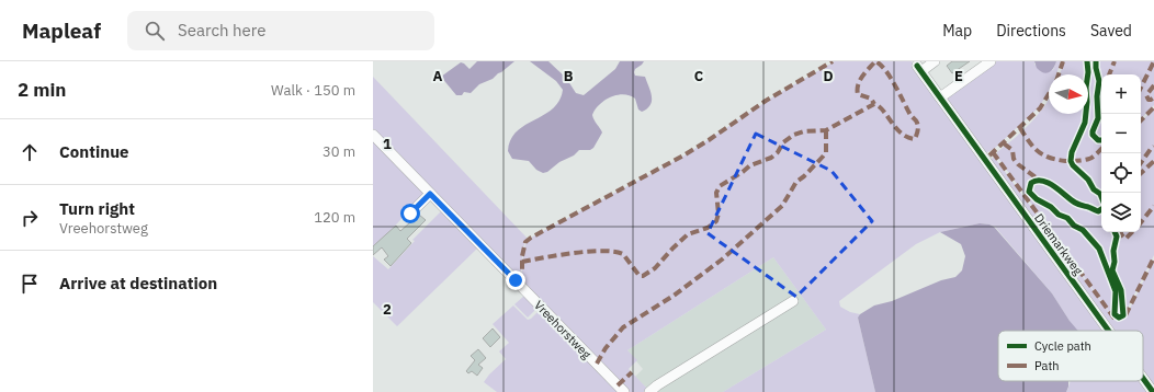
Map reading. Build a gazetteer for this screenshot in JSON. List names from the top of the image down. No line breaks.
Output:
{"streets":{"street":["Driemarkweg","Vreehorstweg"]},"legend":["Cycle path","Path"],"north":"right","page":{"header":"Mapleaf","search":"Search here","nav":["Map","Directions","Saved"],"heading":["2 min","Walk · 150 m"],"map_buttons":["+","−"],"list":[["Continue","30 m"],["Turn right","Vreehorstweg","120 m"],"Arrive at destination"]},"grid":{"columns":["A","B","C","D","E"],"rows":["1","2"]}}
